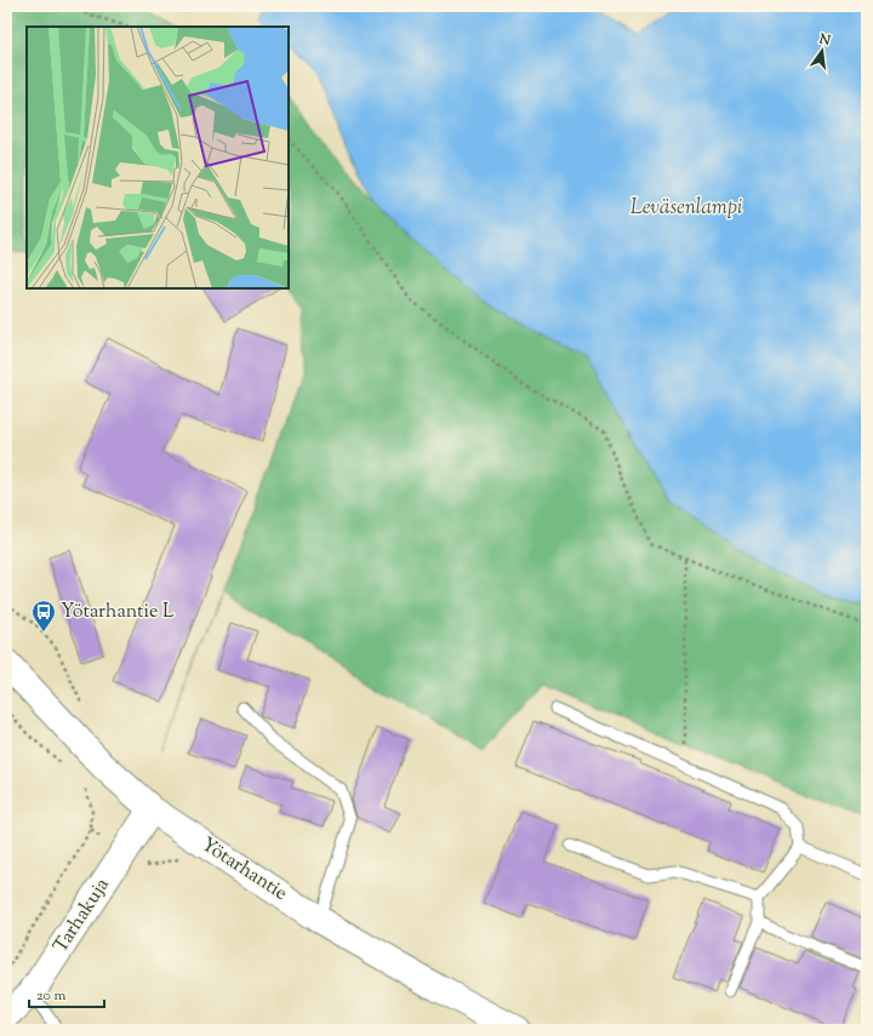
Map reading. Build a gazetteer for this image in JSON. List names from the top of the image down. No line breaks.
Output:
{"streets":{"street":["Yötarhantie","Tarhakuja"]},"crossings":[["Yötarhantie","Tarhakuja"]],"water":["Leväsenlampi"],"places":{"bus stop":["Yötarhantie L"]},"scale_bar":"20 m","north":"top"}
